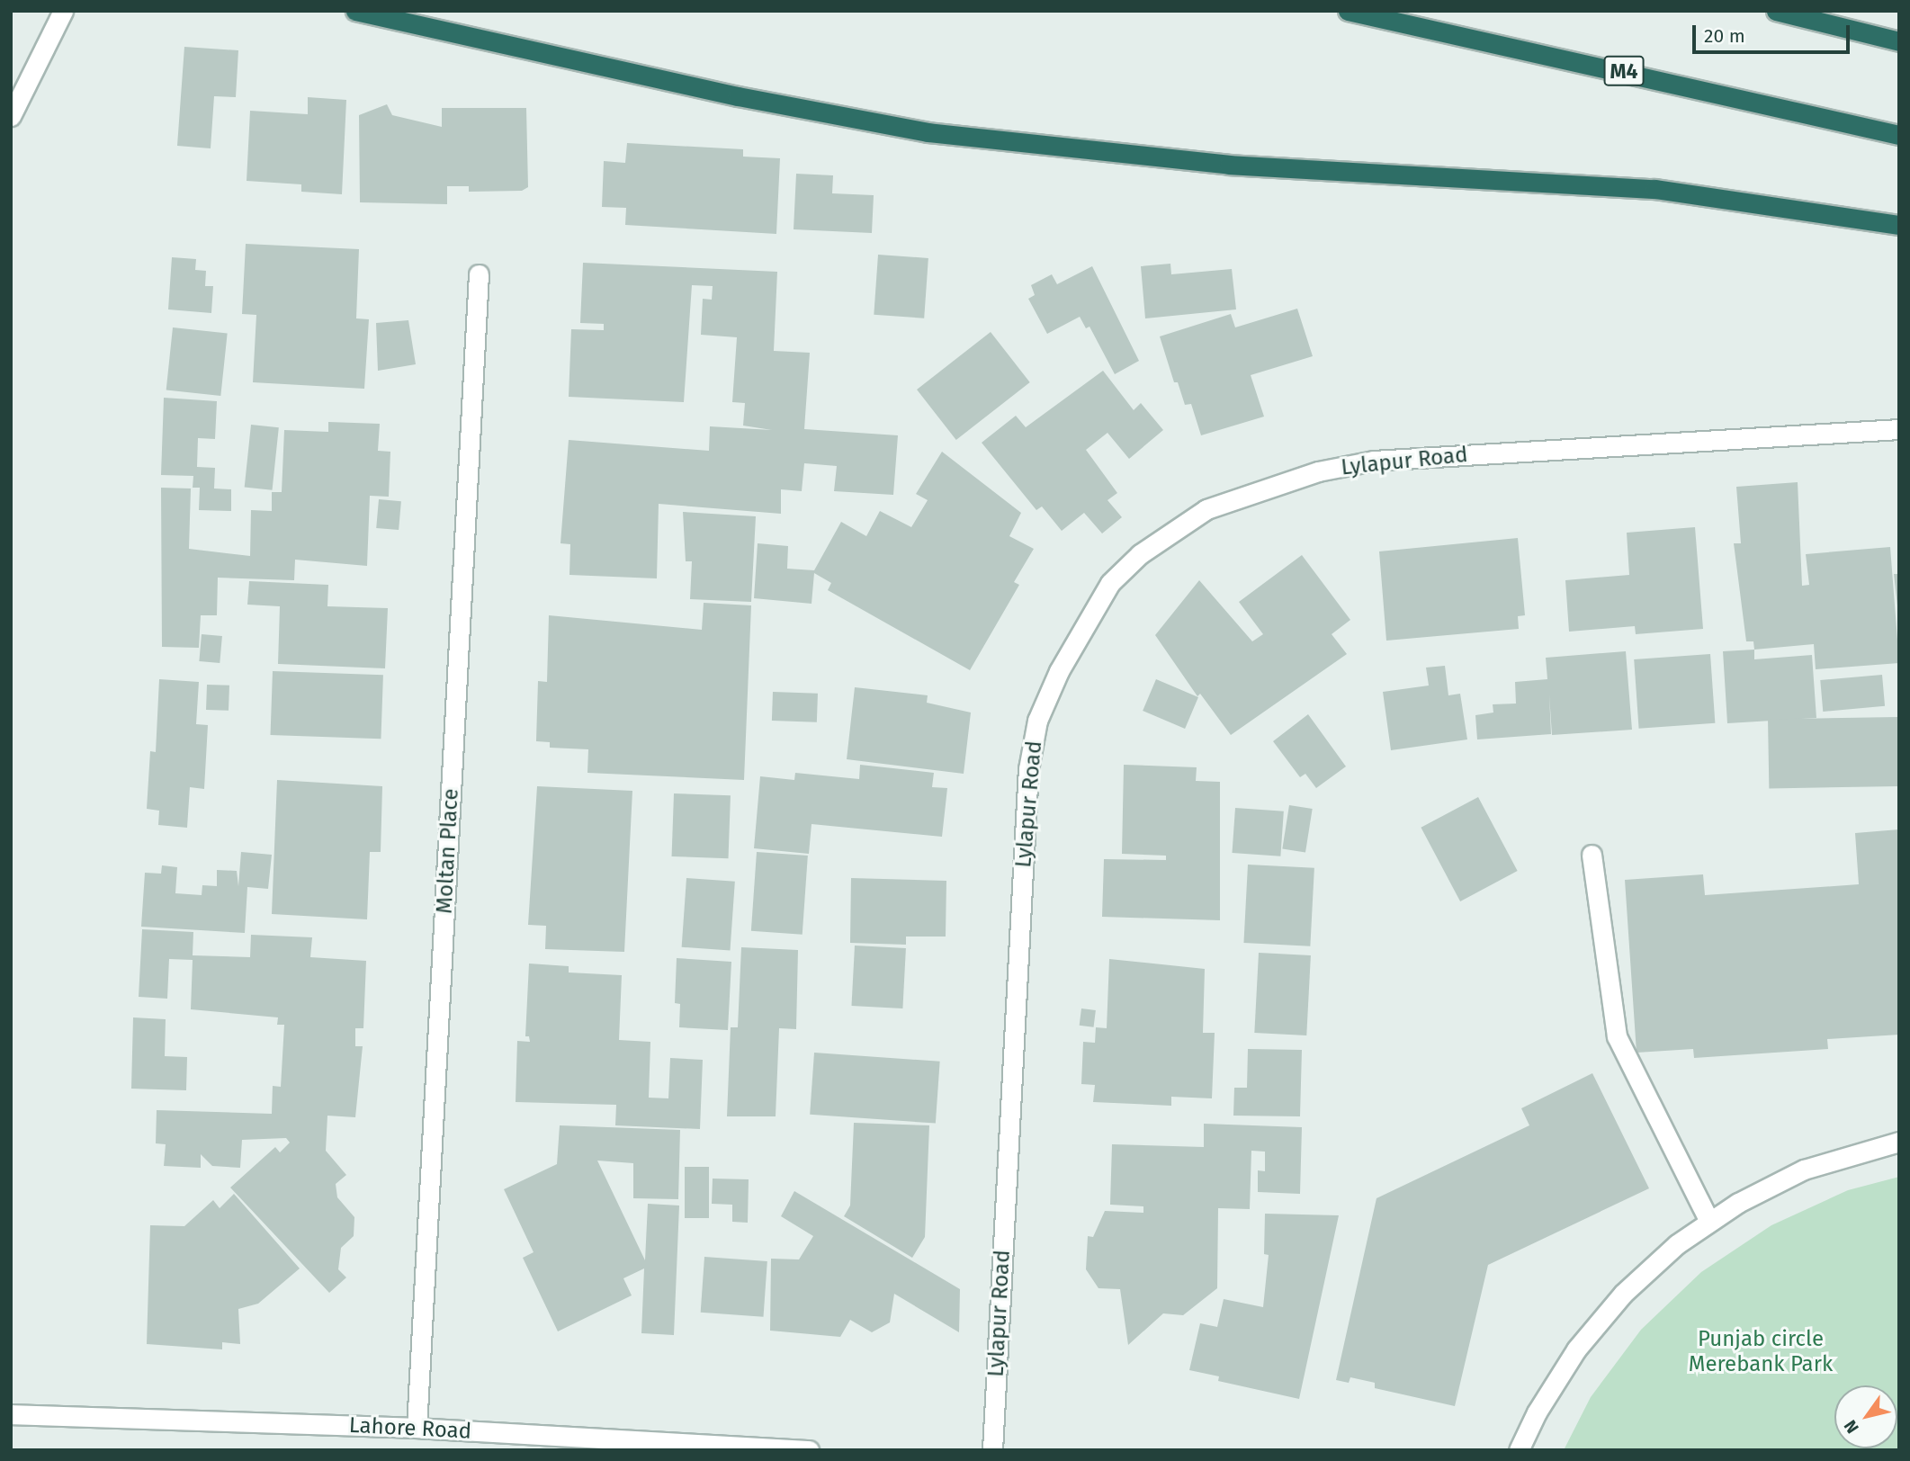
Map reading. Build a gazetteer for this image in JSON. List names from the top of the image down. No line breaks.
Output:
{"streets":{"highway":["M4"],"street":["Lylapur Road","Moltan Place","Lahore Road"]},"crossings":[["Moltan Place","Lahore Road"]],"parks":["Punjab circle Merebank Park"],"scale_bar":"20 m","north":"bottom left"}
